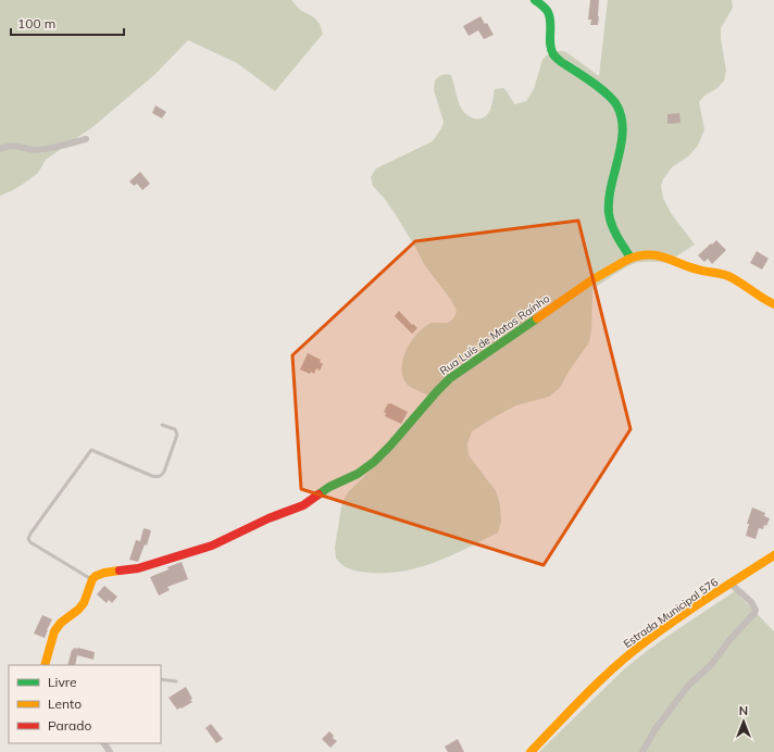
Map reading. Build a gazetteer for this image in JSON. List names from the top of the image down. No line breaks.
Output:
{"streets":{"street":["Rua Luís de Matos Raínho","Estrada Municipal 576"]},"legend":["Livre","Lento","Parado"],"scale_bar":"100 m","north":"top"}
